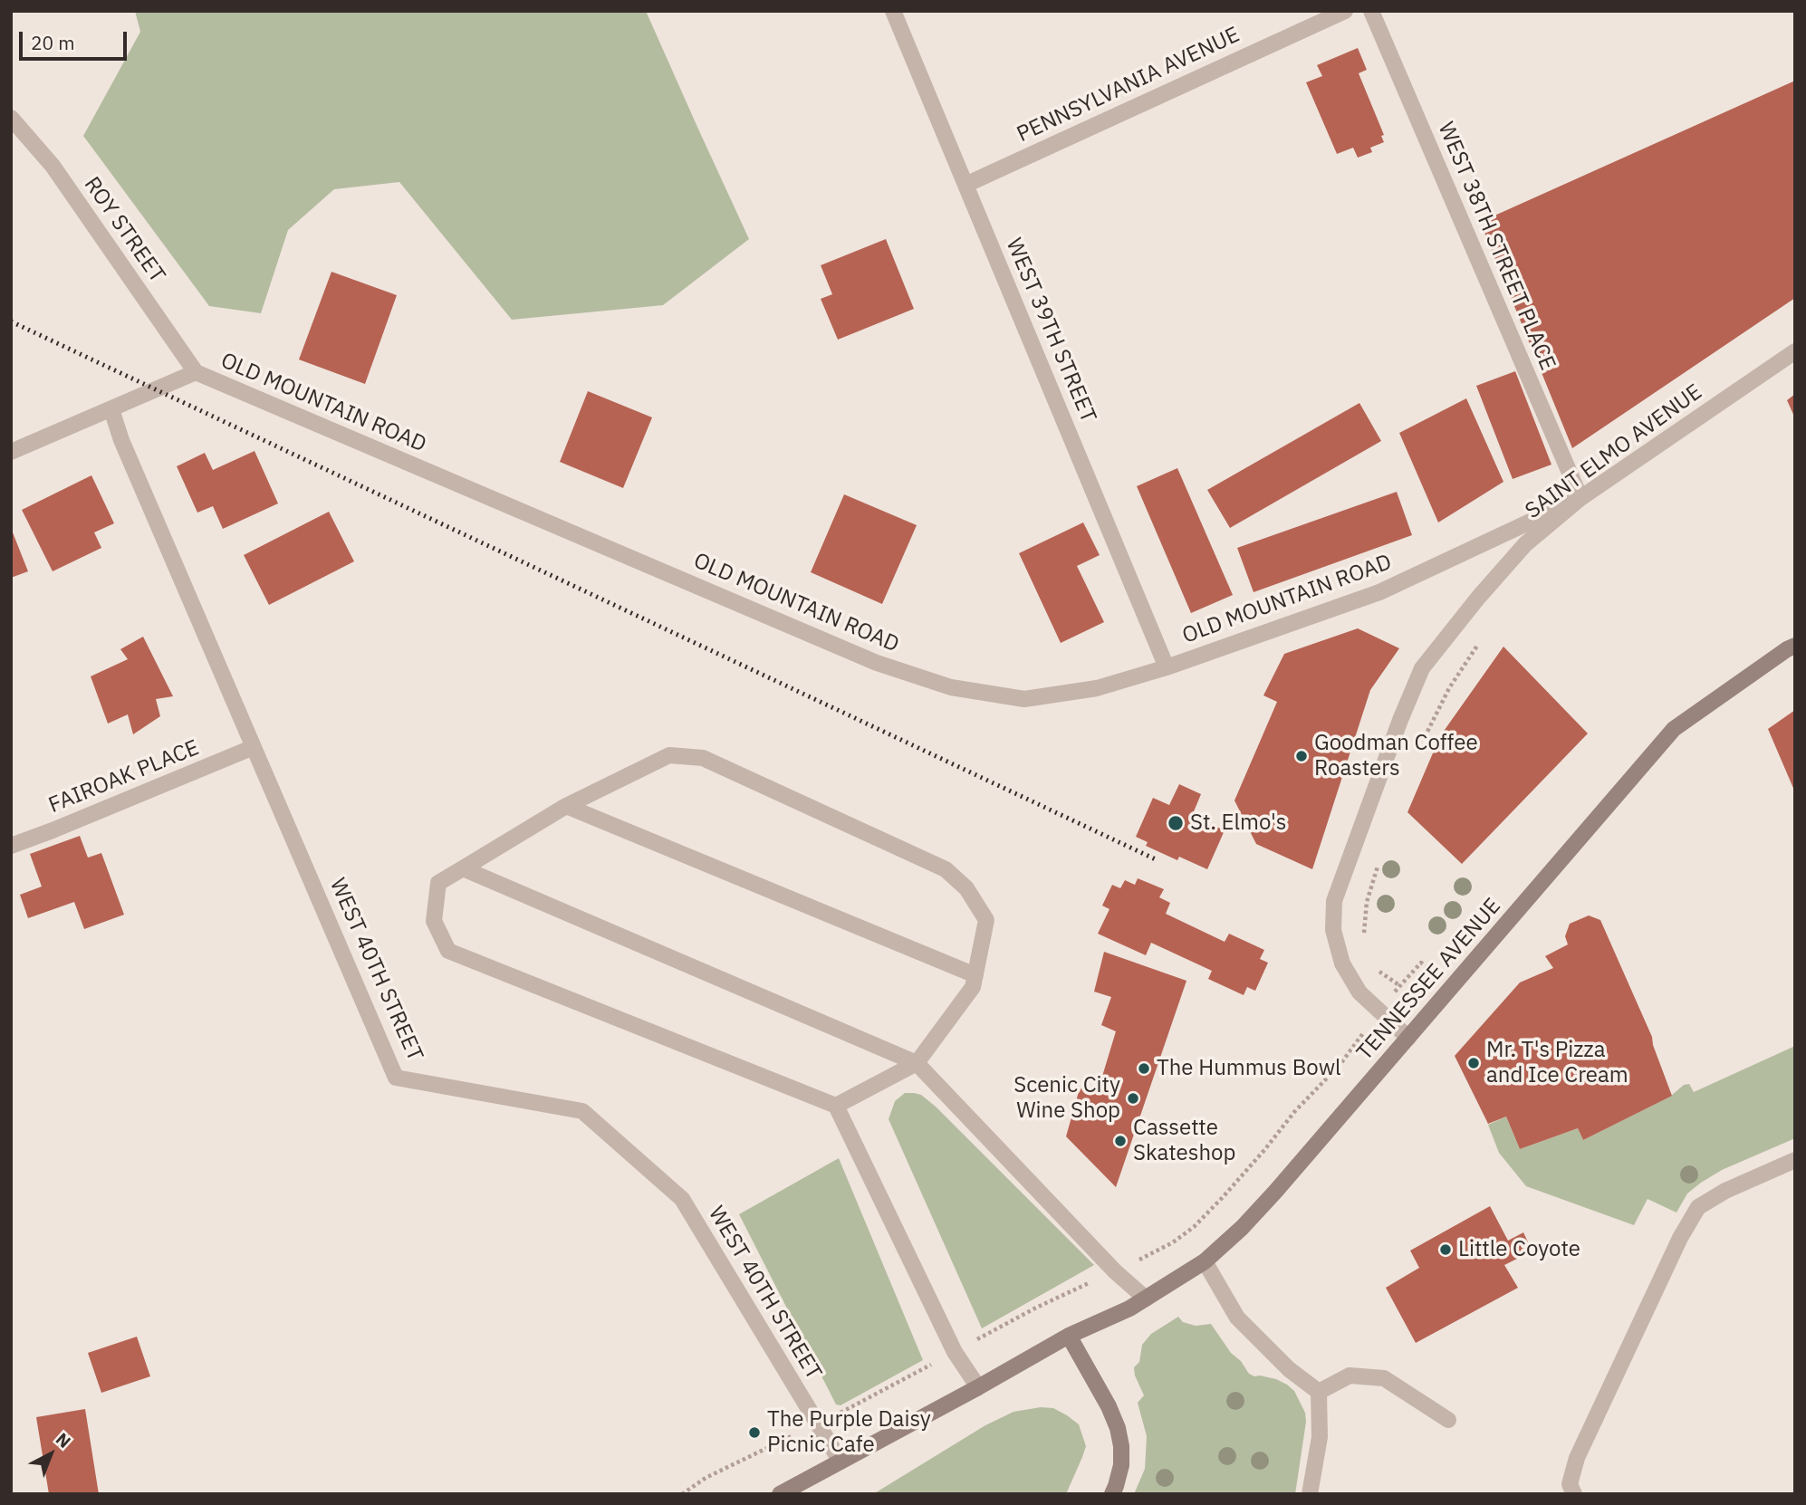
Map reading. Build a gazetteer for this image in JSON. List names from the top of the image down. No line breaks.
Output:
{"streets":{"main road":["TENNESSEE AVENUE"],"street":["PENNSYLVANIA AVENUE","ROY STREET","WEST 38TH STREET PLACE","WEST 39TH STREET","OLD MOUNTAIN ROAD","SAINT ELMO AVENUE","FAIROAK PLACE","WEST 40TH STREET"]},"crossings":[["PENNSYLVANIA AVENUE","WEST 39TH STREET"],["ROY STREET","OLD MOUNTAIN ROAD"],["WEST 38TH STREET PLACE","OLD MOUNTAIN ROAD"],["WEST 38TH STREET PLACE","SAINT ELMO AVENUE"],["WEST 39TH STREET","OLD MOUNTAIN ROAD"],["OLD MOUNTAIN ROAD","SAINT ELMO AVENUE"],["OLD MOUNTAIN ROAD","WEST 40TH STREET"],["SAINT ELMO AVENUE","TENNESSEE AVENUE"],["FAIROAK PLACE","WEST 40TH STREET"],["WEST 40TH STREET","TENNESSEE AVENUE"]],"places":["Goodman Coffee Roasters","St. Elmo's","Mr. T's Pizza and Ice Cream","The Hummus Bowl","Scenic City Wine Shop","Cassette Skateshop","Little Coyote","The Purple Daisy Picnic Cafe"],"scale_bar":"20 m","north":"top right"}
